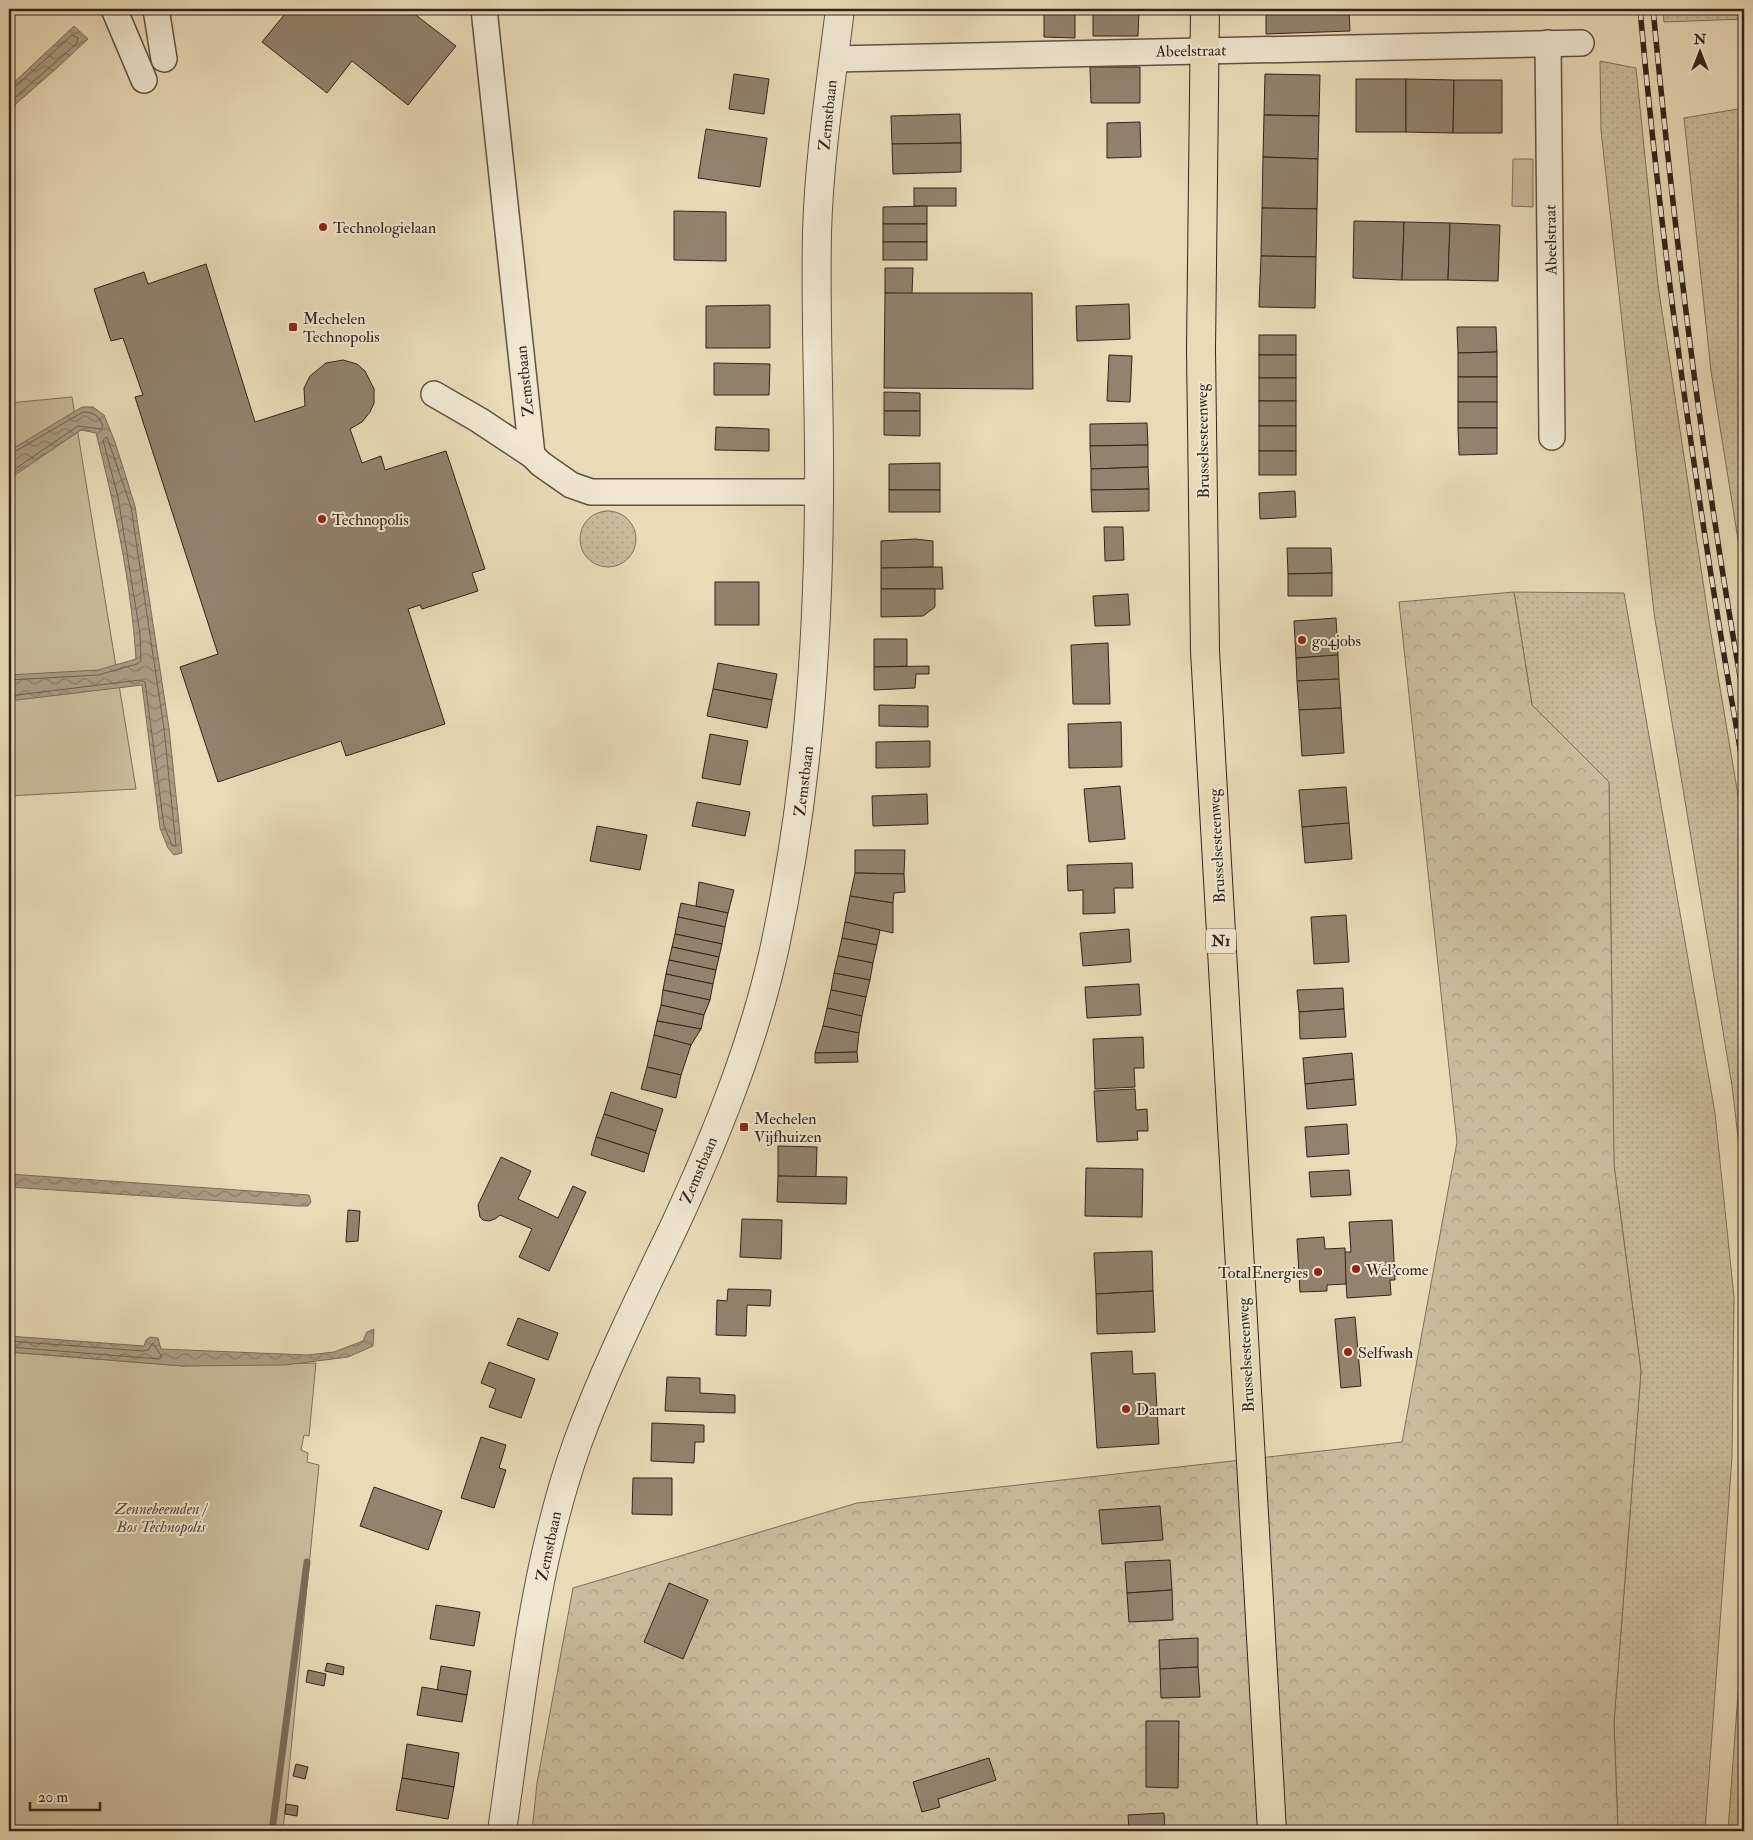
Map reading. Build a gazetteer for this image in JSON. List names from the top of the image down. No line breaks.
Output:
{"streets":{"main road":["Brusselsesteenweg","N1"],"street":["Abeelstraat","Zemstbaan"]},"crossings":[["Abeelstraat","Zemstbaan"],["Abeelstraat","Brusselsesteenweg"]],"parks":["Zennebeemden / Bos Technopolis"],"places":{"other":["Technologielaan","Technopolis","go4jobs","Wel'come","TotalEnergies","Selfwash","Damart"],"transit":["Mechelen Technopolis","Mechelen Vijfhuizen"]},"scale_bar":"20 m","north":"top"}
